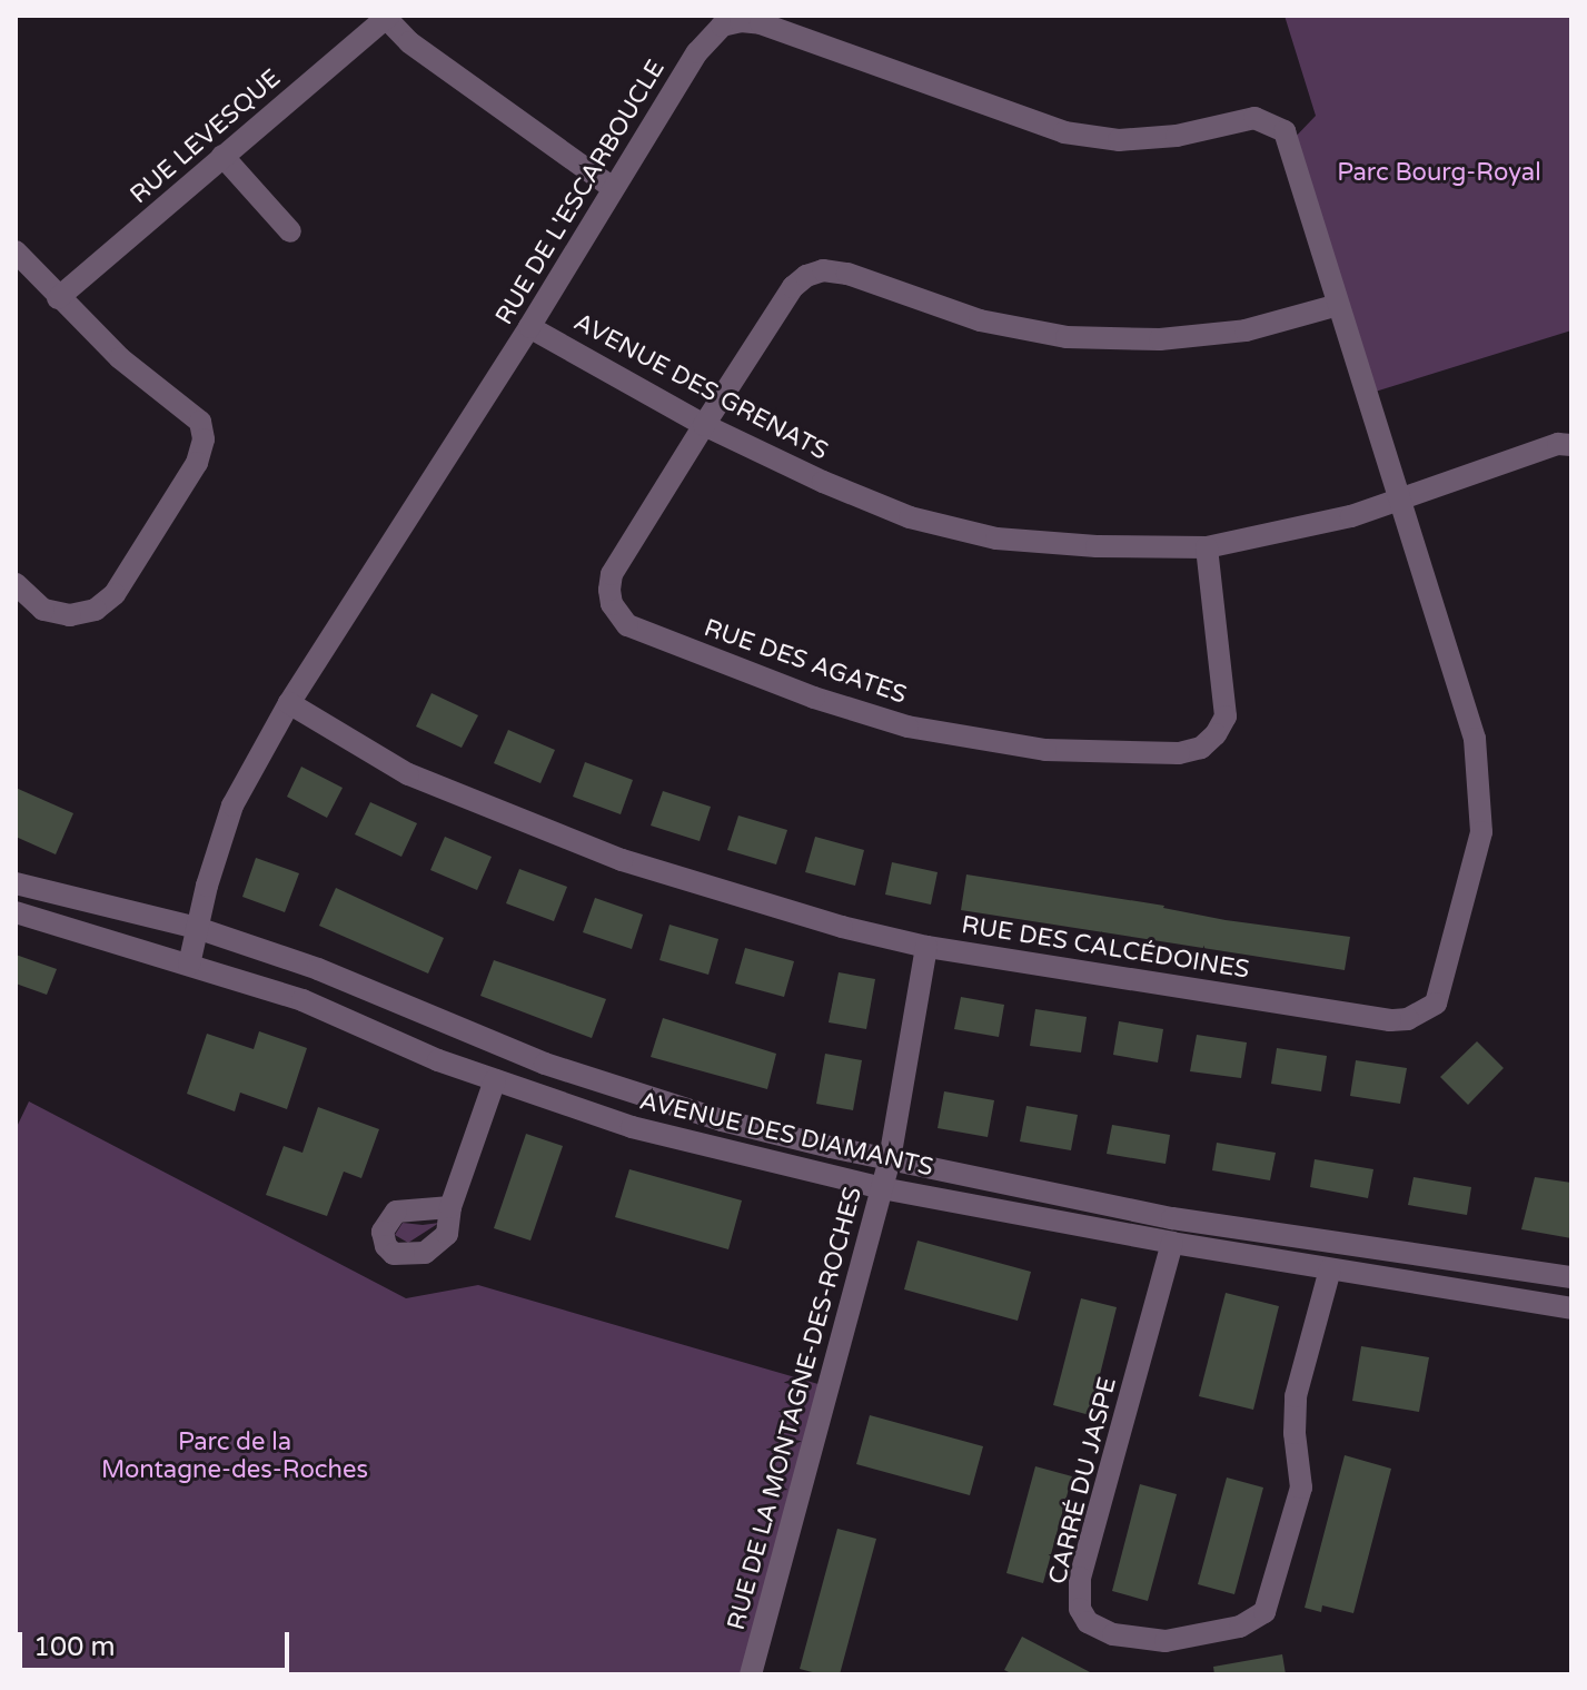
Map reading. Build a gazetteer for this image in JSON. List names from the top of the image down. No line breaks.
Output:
{"streets":{"street":["RUE LEVESQUE","RUE DE L'ESCARBOUCLE","AVENUE DES GRENATS","RUE DES AGATES","RUE DES CALCÉDOINES","AVENUE DES DIAMANTS","RUE DE LA MONTAGNE-DES-ROCHES","CARRÉ DU JASPE"]},"crossings":[["RUE DE L'ESCARBOUCLE","AVENUE DES GRENATS"],["RUE DE L'ESCARBOUCLE","RUE DES CALCÉDOINES"],["RUE DE L'ESCARBOUCLE","AVENUE DES DIAMANTS"],["AVENUE DES GRENATS","RUE DES AGATES"],["AVENUE DES GRENATS","RUE DES CALCÉDOINES"],["RUE DES CALCÉDOINES","RUE DE LA MONTAGNE-DES-ROCHES"],["AVENUE DES DIAMANTS","RUE DE LA MONTAGNE-DES-ROCHES"],["AVENUE DES DIAMANTS","CARRÉ DU JASPE"]],"parks":["Parc Bourg-Royal","Parc de la Montagne-des-Roches"],"scale_bar":"100 m"}
